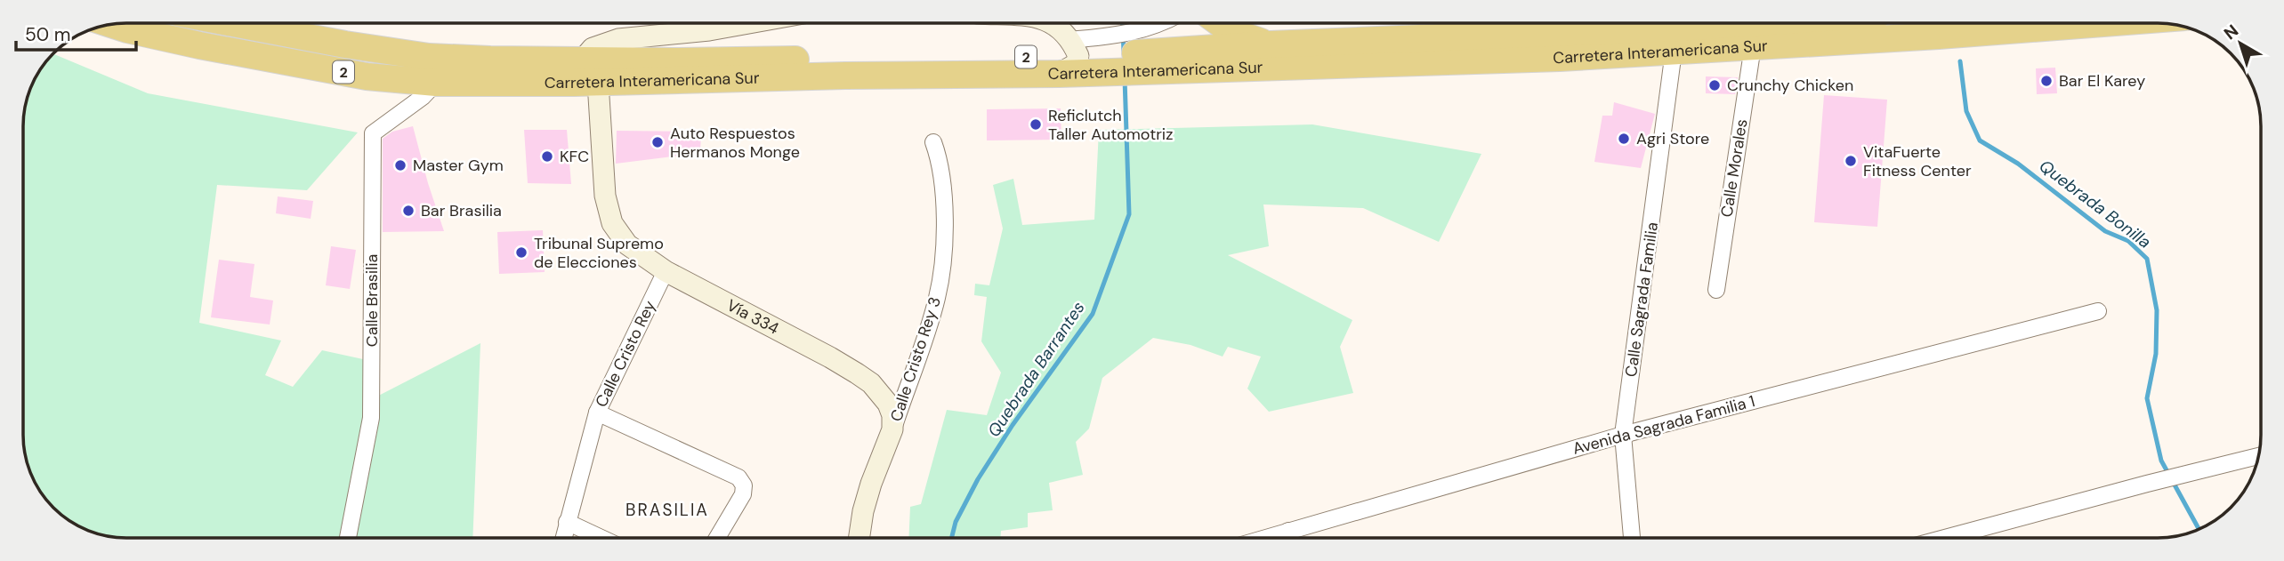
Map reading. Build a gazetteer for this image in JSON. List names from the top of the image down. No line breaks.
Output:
{"streets":{"highway":["Carretera Interamericana Sur","2"],"street":["Calle Morales","Calle Sagrada Familia","Calle Brasilia","Vía 334","Calle Cristo Rey","Calle Cristo Rey 3","Avenida Sagrada Familia 1"]},"crossings":[["Carretera Interamericana Sur","Calle Morales"],["Carretera Interamericana Sur","Calle Sagrada Familia"],["Carretera Interamericana Sur","Calle Brasilia"],["Carretera Interamericana Sur","Vía 334"],["Calle Sagrada Familia","Avenida Sagrada Familia 1"],["Vía 334","Calle Cristo Rey"],["Vía 334","Calle Cristo Rey 3"]],"districts":["BRASILIA"],"water":["Quebrada Bonilla","Quebrada Barrantes"],"places":["Bar El Karey","Crunchy Chicken","Reficlutch Taller Automotriz","Agri Store","Auto Respuestos Hermanos Monge","KFC","VitaFuerte Fitness Center","Master Gym","Bar Brasilia","Tribunal Supremo de Elecciones"],"scale_bar":"50 m","north":"top left"}
